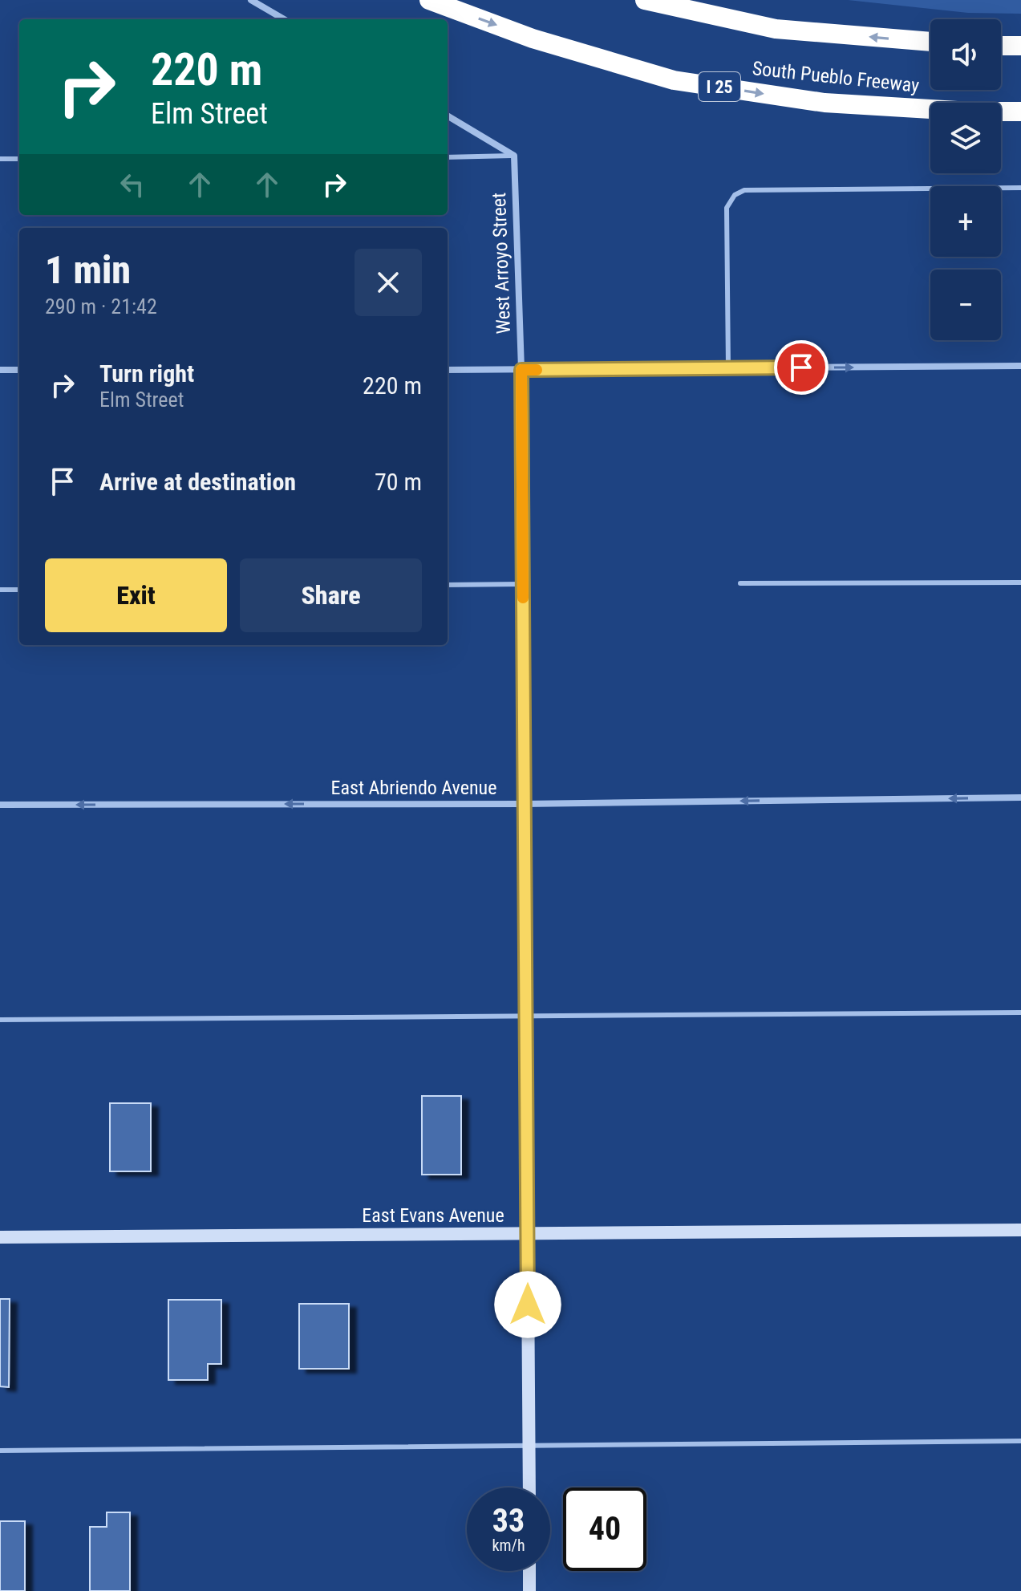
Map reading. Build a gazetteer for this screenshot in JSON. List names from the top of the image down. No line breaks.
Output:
{"streets":{"highway":["South Pueblo Freeway","I 25"],"street":["West Arroyo Street","East Abriendo Avenue","East Evans Avenue"]},"one_way":["East Abriendo Avenue"],"page":{"map_buttons":["+","−"],"turn":["220 m","Elm Street"],"heading":["1 min","290 m · 21:42"],"list":[{"name":"Turn right","note":"Elm Street","value":"220 m"},{"name":"Arrive at destination","value":"70 m"}],"buttons":["Exit","Share"],"speed":"33 km/h","limit":"40"}}
